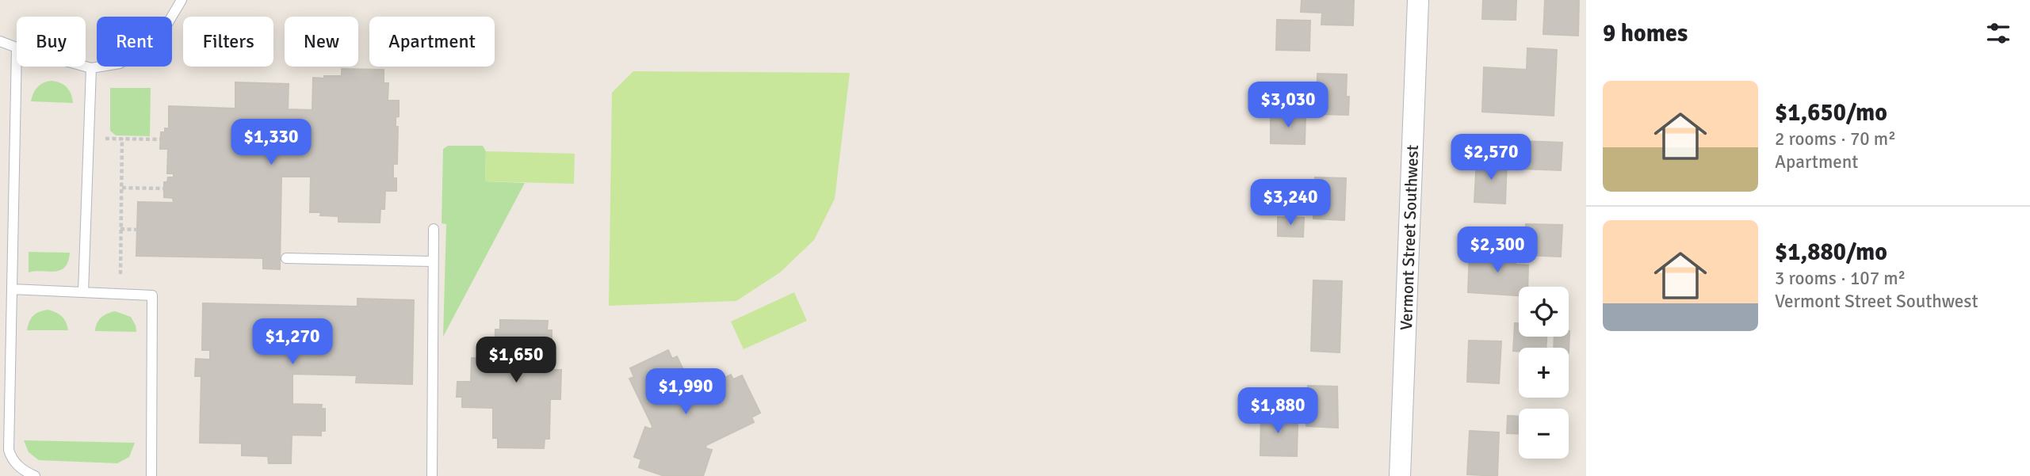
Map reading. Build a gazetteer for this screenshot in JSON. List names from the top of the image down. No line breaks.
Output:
{"streets":{"street":["Vermont Street Southwest"]},"page":{"heading":"9 homes","chip":["Buy","Rent","Filters","New","Apartment"],"list":[{"name":"$1,650/mo","note":"2 rooms · 70 m² · Apartment"},{"name":"$1,880/mo","note":"3 rooms · 107 m² · Vermont Street Southwest"}],"price":["$3,030","$1,330","$2,570","$3,240","$2,300","$1,270","$1,650","$1,990","$1,880"],"map_buttons":["+","−"]}}
